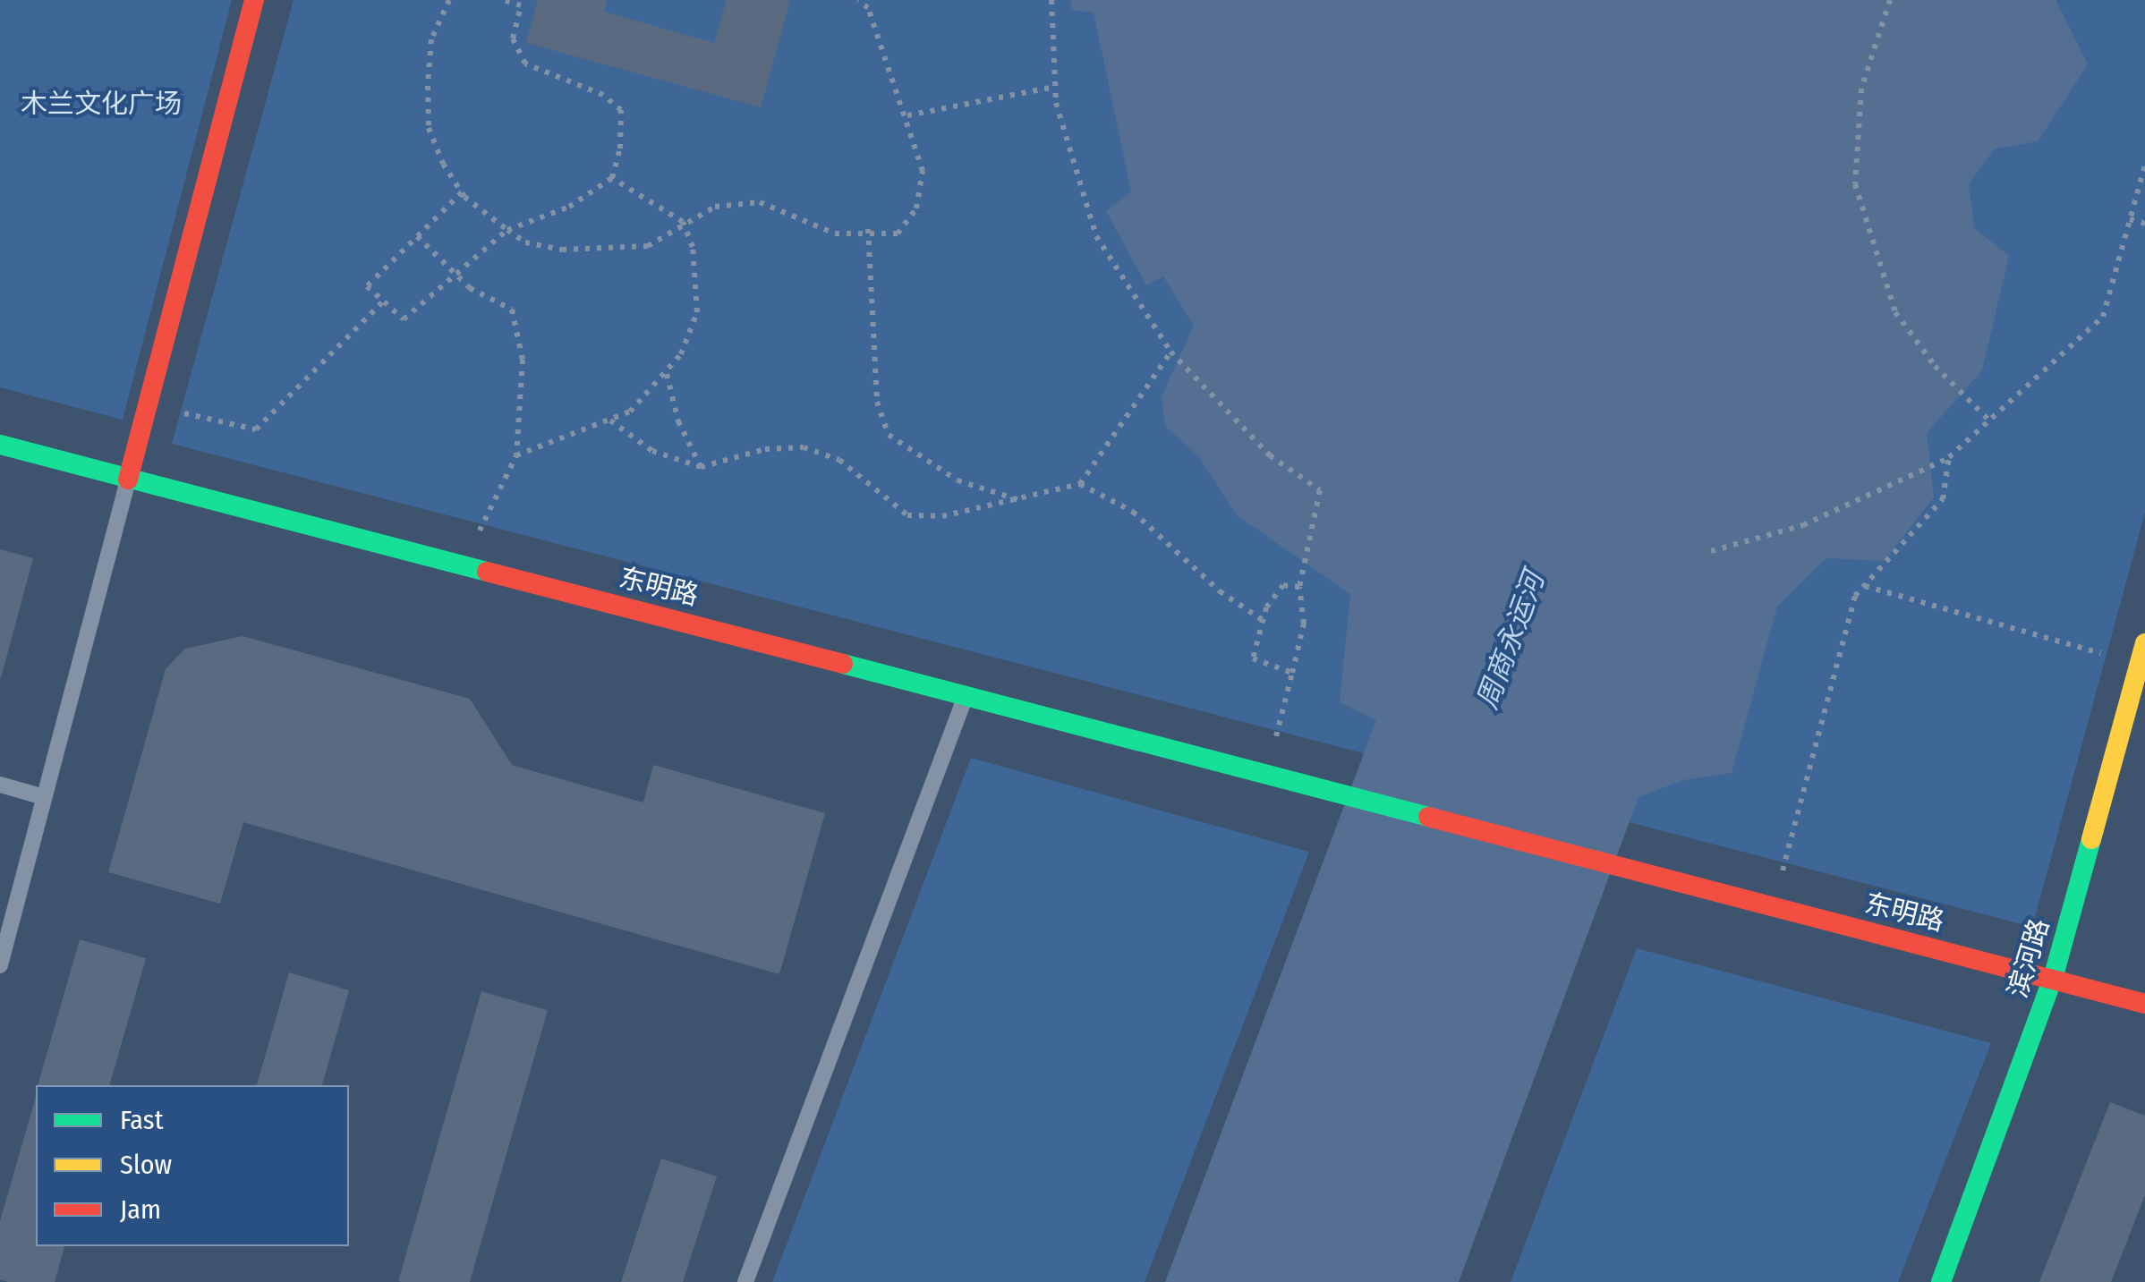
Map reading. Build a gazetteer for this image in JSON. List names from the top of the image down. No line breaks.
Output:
{"streets":{"street":["东明路","滨河路"]},"crossings":[["东明路","滨河路"]],"water":["周商永运河"],"parks":["木兰文化广场"],"legend":["Fast","Slow","Jam"]}
